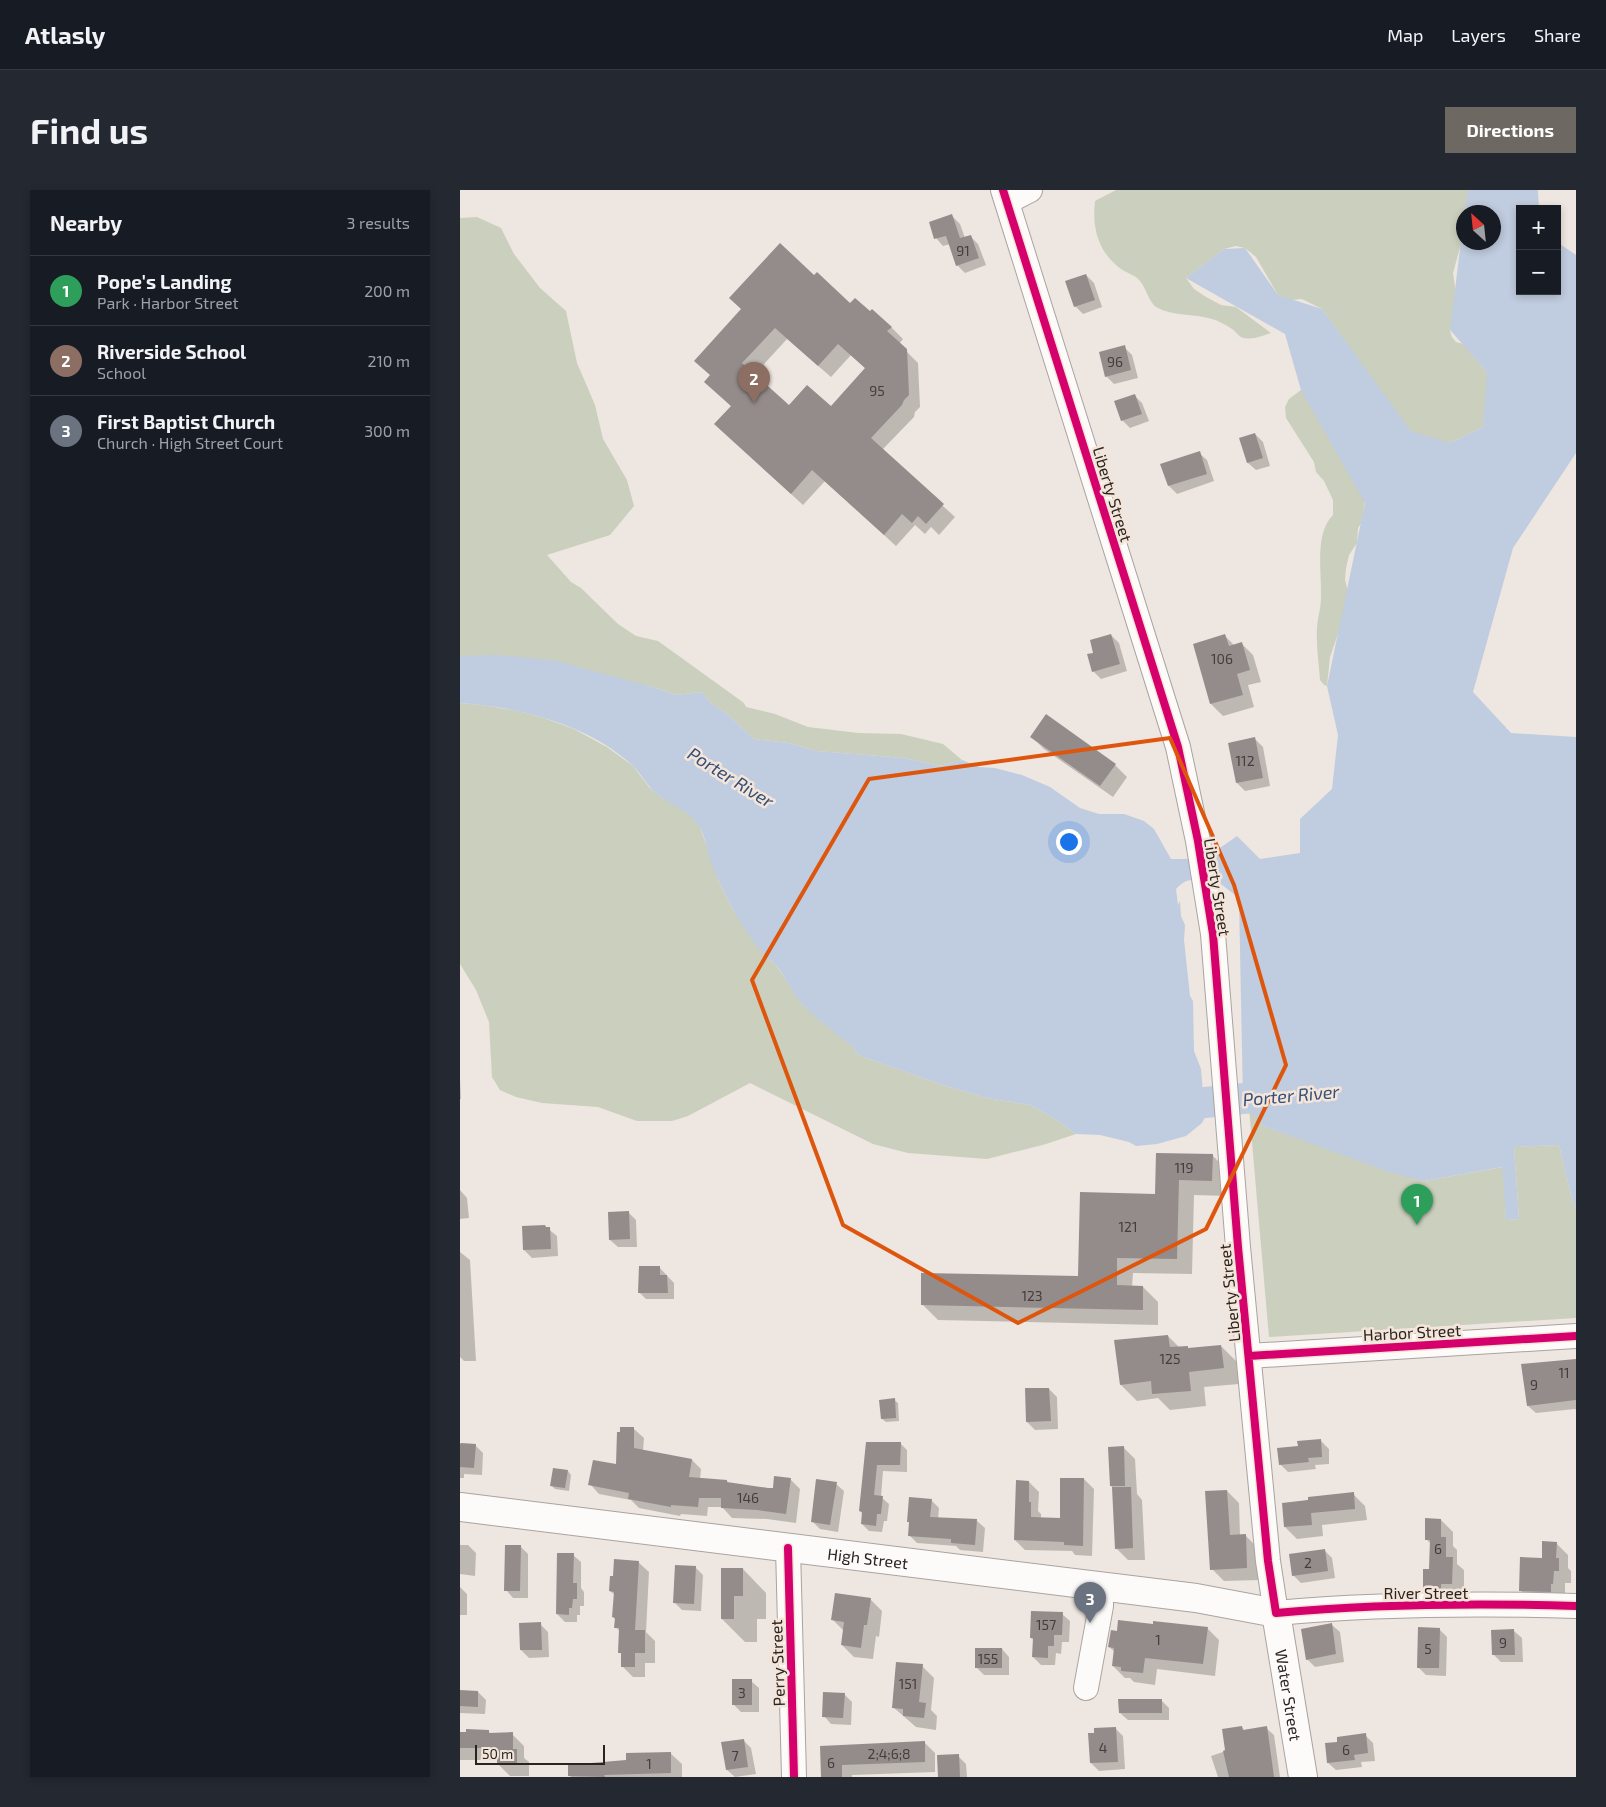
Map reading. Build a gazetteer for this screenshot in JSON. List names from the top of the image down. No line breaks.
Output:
{"streets":{"main road":["High Street","Water Street"],"street":["Liberty Street","Harbor Street","River Street","Perry Street"]},"crossings":[["Liberty Street","Harbor Street"],["Liberty Street","High Street"],["Liberty Street","River Street"],["Liberty Street","Water Street"],["High Street","River Street"],["High Street","Perry Street"],["High Street","Water Street"],["River Street","Water Street"]],"water":["Porter River"],"house_numbers":["91","96","95","106","112","119","121","123","125","11","9","146","6","2","157","1","9","5","155","151","3","4","6","2;4;6;8","7","6","1"],"scale_bar":"50 m","north":"top left","page":{"header":"Atlasly","nav":["Map","Layers","Share"],"buttons":"Directions","title":"Find us","heading":["Nearby","3 results"],"map_buttons":["+","−"],"list":[{"mark":"1","name":"Pope's Landing","note":"Park · Harbor Street","value":"200 m"},{"mark":"2","name":"Riverside School","note":"School","value":"210 m"},{"mark":"3","name":"First Baptist Church","note":"Church · High Street Court","value":"300 m"}],"pins":["2","1","3"],"scale":"50 m"}}
